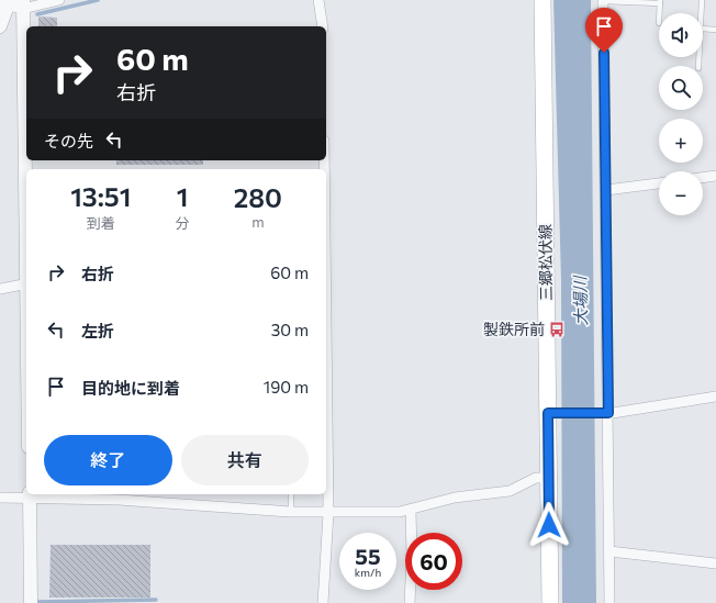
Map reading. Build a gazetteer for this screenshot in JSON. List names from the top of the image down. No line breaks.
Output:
{"streets":{"main road":["三郷松伏線"]},"water":["大場川"],"places":{"bus stop":["製鉄所前"]},"page":{"map_buttons":["+","−"],"turn":["60 m","右折"],"then":"その先","eta":["13:51","到着","1","分","280","m"],"list":[{"name":"右折","value":"60 m"},{"name":"左折","value":"30 m"},{"name":"目的地に到着","value":"190 m"}],"buttons":["終了","共有"],"speed":"55 km/h","limit":"60"}}
